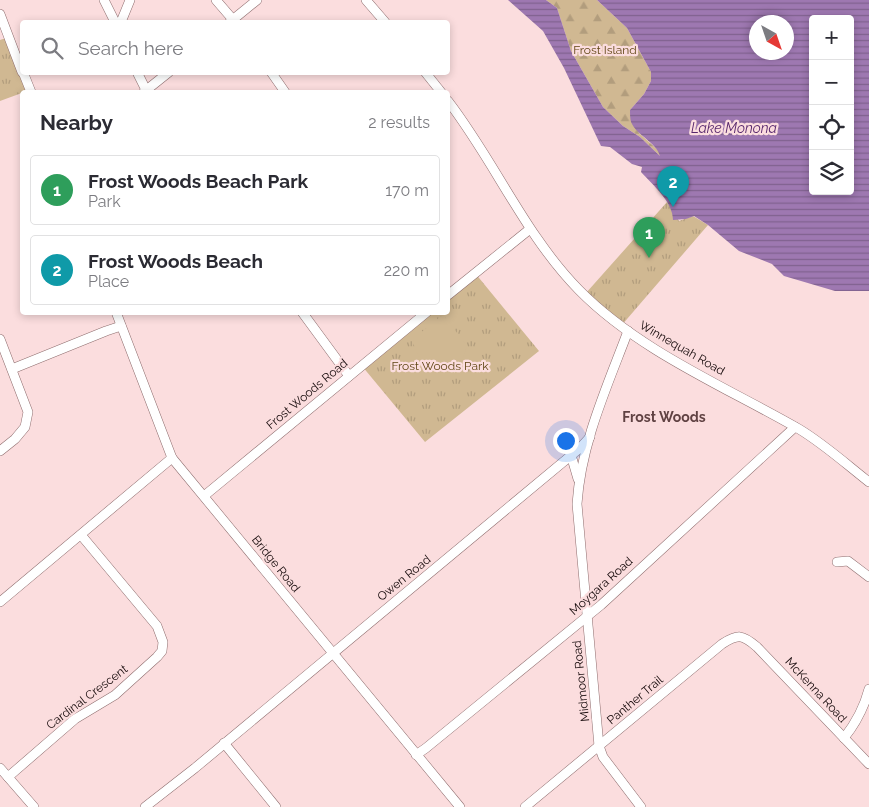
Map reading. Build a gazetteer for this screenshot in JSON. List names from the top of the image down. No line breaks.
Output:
{"streets":{"street":["Winnequah Road","Frost Woods Road","Bridge Road","Owen Road","Moygara Road","Midmoor Road","McKenna Road","Cardinal Crescent","Panther Trail"]},"crossings":[["Winnequah Road","Owen Road"],["Winnequah Road","Moygara Road"],["Frost Woods Road","Bridge Road"],["Bridge Road","Owen Road"],["Bridge Road","Moygara Road"],["Owen Road","Midmoor Road"],["Moygara Road","Midmoor Road"],["Midmoor Road","Panther Trail"],["McKenna Road","Panther Trail"]],"districts":["Frost Woods"],"water":["Lake Monona"],"parks":["Frost Island","Frost Woods Park"],"north":"bottom right","page":{"map_buttons":["+","−"],"search":"Search here","heading":["Nearby","2 results"],"list":[{"mark":"1","name":"Frost Woods Beach Park","note":"Park","value":"170 m"},{"mark":"2","name":"Frost Woods Beach","note":"Place","value":"220 m"}],"pins":["2","1"]}}
